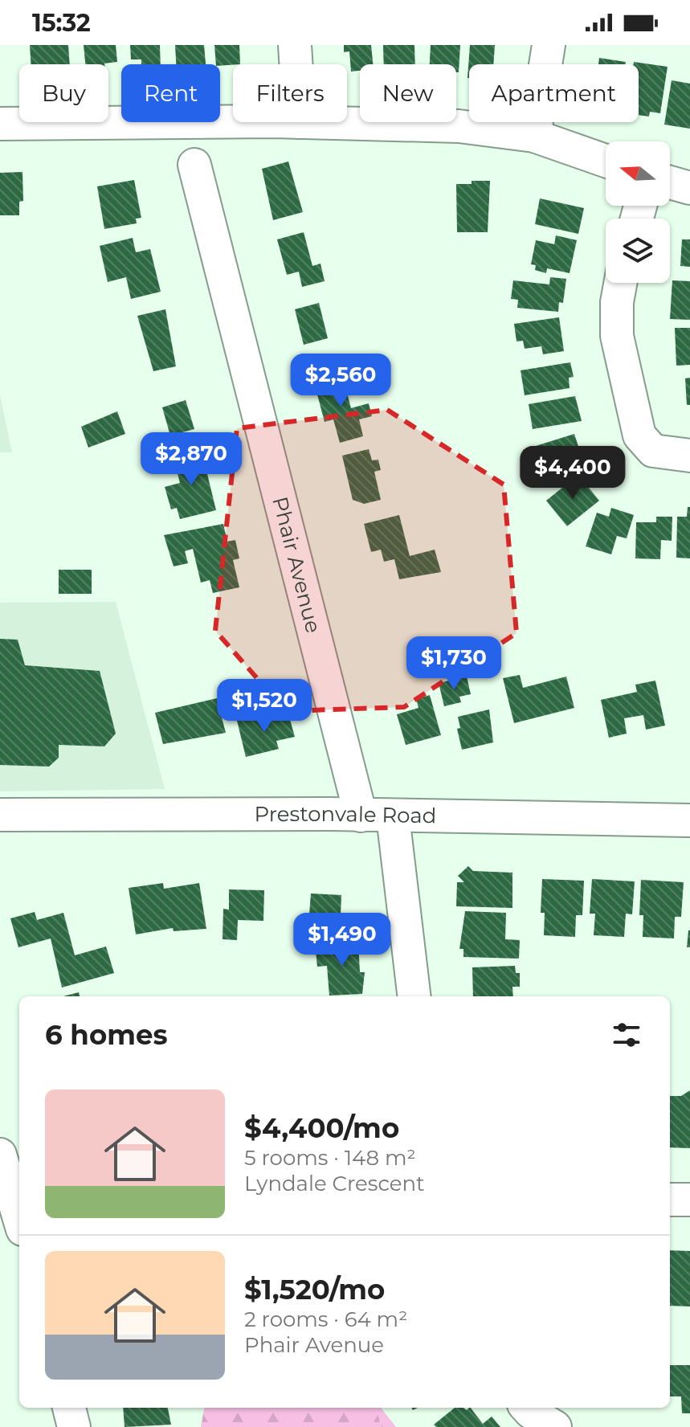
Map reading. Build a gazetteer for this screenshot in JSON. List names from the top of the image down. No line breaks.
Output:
{"streets":{"street":["Phair Avenue","Prestonvale Road"]},"crossings":[["Phair Avenue","Prestonvale Road"]],"north":"left","page":{"status":"15:32","chip":["Buy","Rent","Filters","New","Apartment"],"price":["$2,560","$2,870","$4,400","$1,730","$1,520","$1,490"],"heading":"6 homes","list":[{"name":"$4,400/mo","note":"5 rooms · 148 m² · Lyndale Crescent"},{"name":"$1,520/mo","note":"2 rooms · 64 m² · Phair Avenue"}]}}
